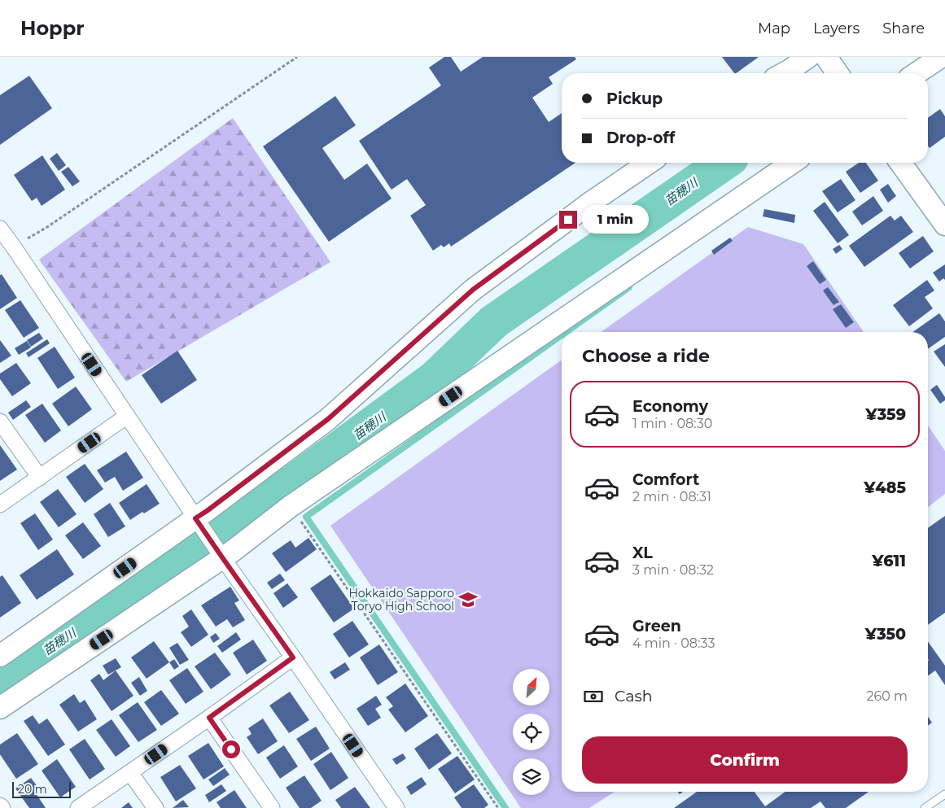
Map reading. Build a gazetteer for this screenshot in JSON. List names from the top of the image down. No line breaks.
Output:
{"water":["苗穂川"],"places":{"school or university":["Hokkaido Sapporo Toryo High School"]},"scale_bar":"20 m","north":"top right","page":{"header":"Hoppr","nav":["Map","Layers","Share"],"banner":["Pickup","Drop-off"],"bubble":"1 min","heading":"Choose a ride","list":[{"name":"Economy","note":"1 min · 08:30","value":"¥359"},{"name":"Comfort","note":"2 min · 08:31","value":"¥485"},{"name":"XL","note":"3 min · 08:32","value":"¥611"},{"name":"Green","note":"4 min · 08:33","value":"¥350"}],"pay":["Cash","260 m"],"buttons":"Confirm","scale":"20 m"}}
